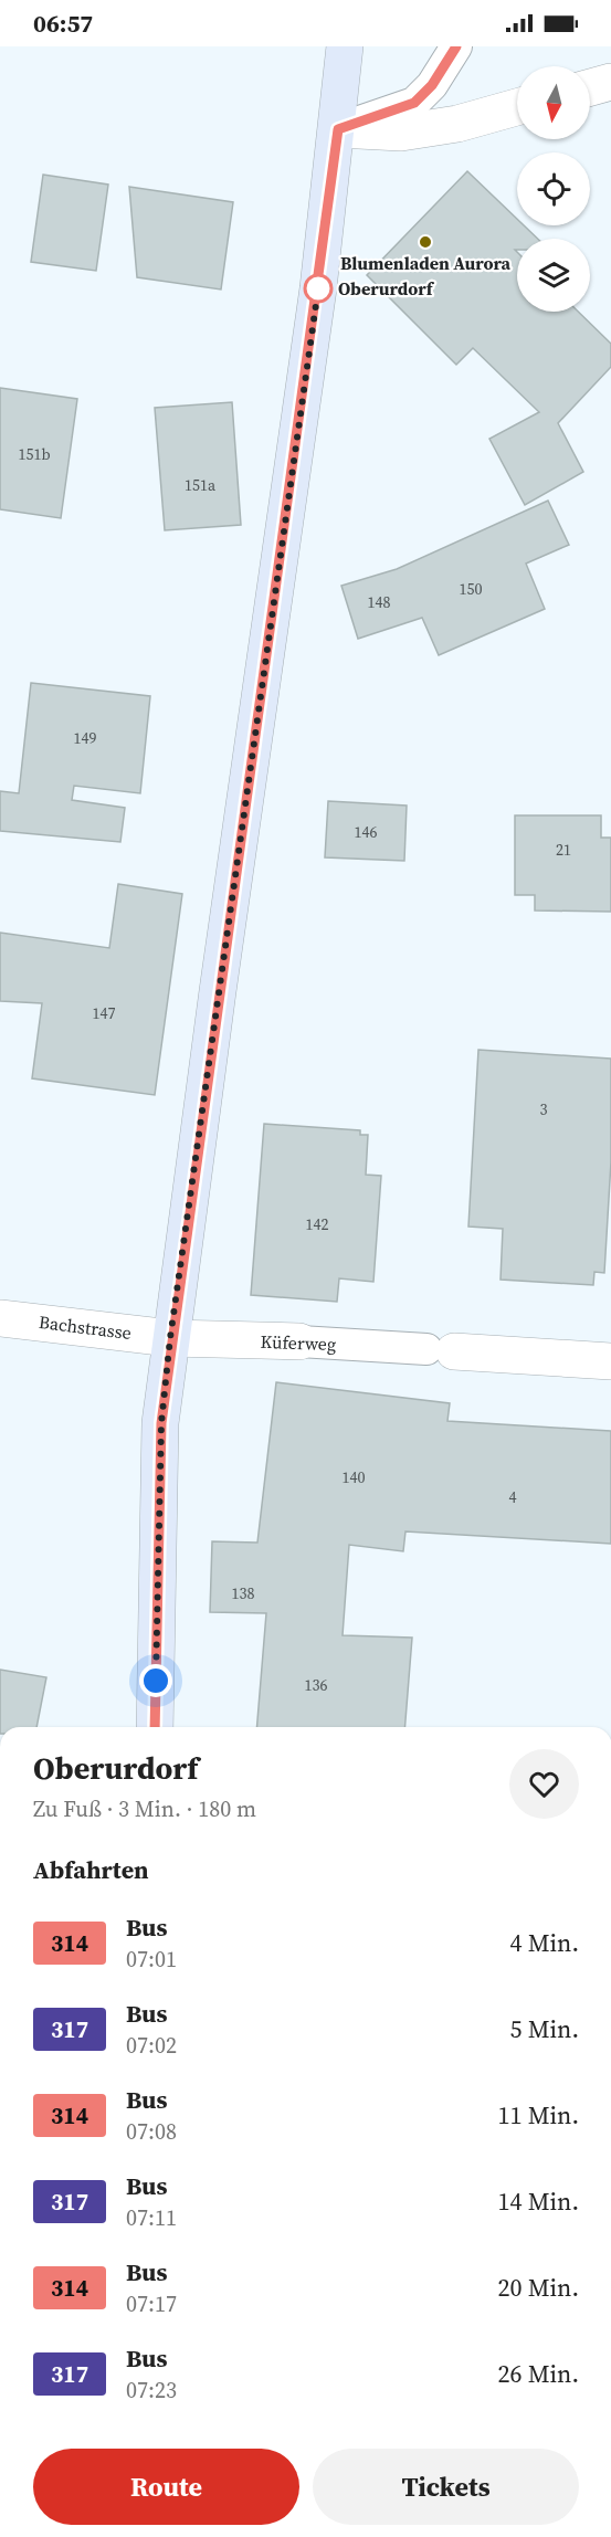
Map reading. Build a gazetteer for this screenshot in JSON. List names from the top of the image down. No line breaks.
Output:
{"streets":{"street":["Bachstrasse","Küferweg"]},"crossings":[["Bachstrasse","Küferweg"]],"places":["Blumenladen Aurora","Oberurdorf"],"lines":["bus line 314"],"house_numbers":["151b","151a","150","148","149","146","21","147","3","142","140","4","138","136"],"north":"bottom","page":{"status":"06:57","heading":[["Oberurdorf","Zu Fuß · 3 Min. · 180 m"],"Abfahrten"],"list":[{"mark":"314","name":"Bus","note":"07:01","value":"4 Min."},{"mark":"317","name":"Bus","note":"07:02","value":"5 Min."},{"mark":"314","name":"Bus","note":"07:08","value":"11 Min."},{"mark":"317","name":"Bus","note":"07:11","value":"14 Min."},{"mark":"314","name":"Bus","note":"07:17","value":"20 Min."},{"mark":"317","name":"Bus","note":"07:23","value":"26 Min."}],"buttons":["Route","Tickets"]}}
